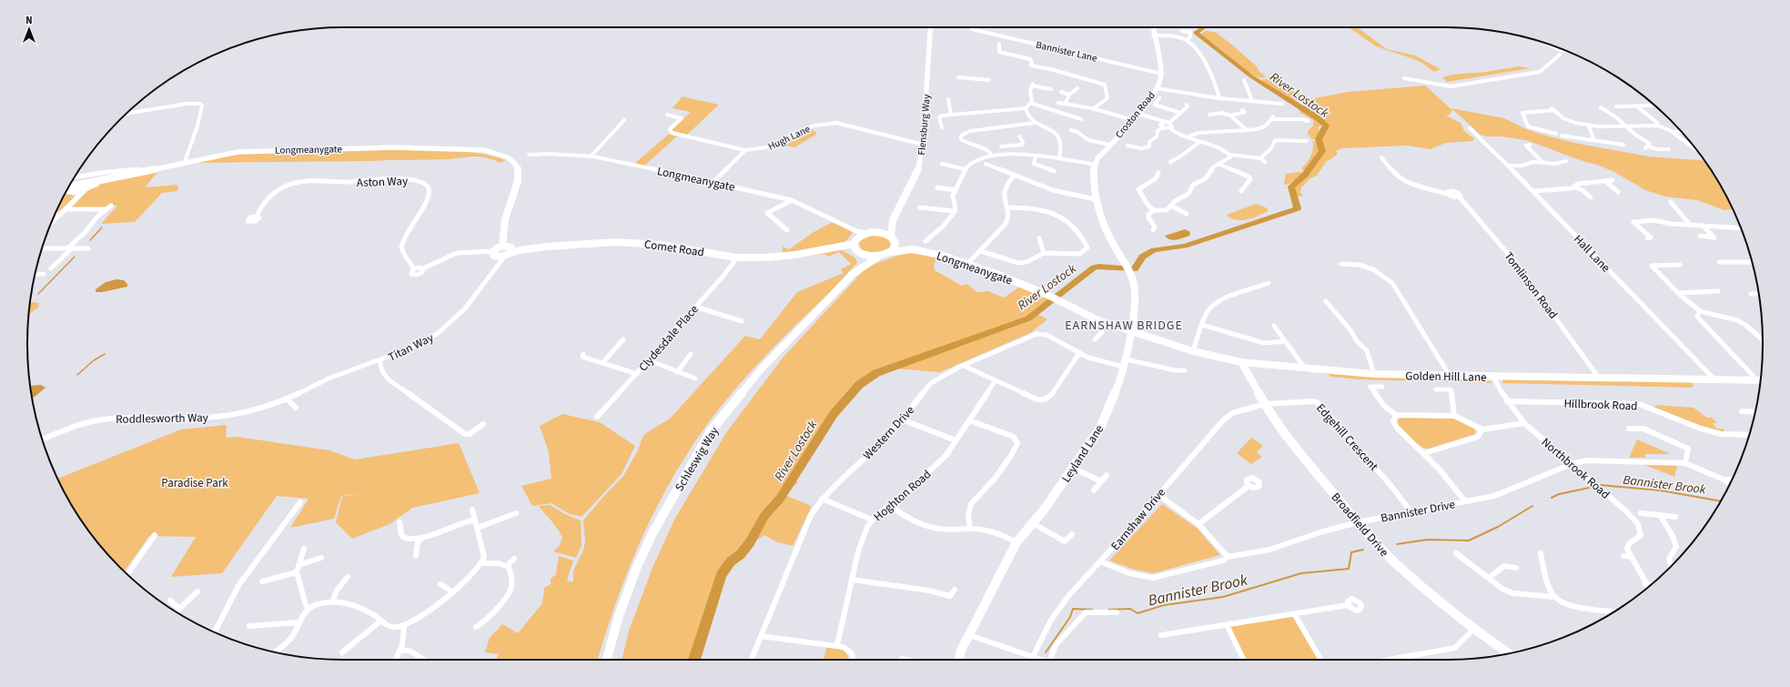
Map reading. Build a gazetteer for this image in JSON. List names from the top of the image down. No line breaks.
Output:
{"streets":{"street":["Bannister Lane","Croston Road","Flensburg Way","Hugh Lane","Longmeanygate","Aston Way","Comet Road","Hall Lane","Tomlinson Road","Clydesdale Place","Titan Way","Golden Hill Lane","Hillbrook Road","Roddlesworth Way","Western Drive","Edgehill Crescent","Leyland Lane","Schleswig Way","Northbrook Road","Hoghton Road","Bannister Drive","Earnshaw Drive","Broadfield Drive"]},"crossings":[["Bannister Lane","Croston Road"],["Croston Road","Leyland Lane"],["Flensburg Way","Longmeanygate"],["Longmeanygate","Comet Road"],["Longmeanygate","Golden Hill Lane"],["Longmeanygate","Leyland Lane"],["Longmeanygate","Schleswig Way"],["Comet Road","Clydesdale Place"],["Comet Road","Titan Way"],["Comet Road","Schleswig Way"],["Hall Lane","Golden Hill Lane"],["Tomlinson Road","Golden Hill Lane"],["Titan Way","Roddlesworth Way"],["Golden Hill Lane","Leyland Lane"],["Golden Hill Lane","Northbrook Road"],["Golden Hill Lane","Broadfield Drive"],["Hillbrook Road","Northbrook Road"],["Western Drive","Leyland Lane"],["Edgehill Crescent","Bannister Drive"],["Edgehill Crescent","Earnshaw Drive"],["Edgehill Crescent","Broadfield Drive"],["Northbrook Road","Bannister Drive"],["Bannister Drive","Earnshaw Drive"],["Bannister Drive","Broadfield Drive"],["Earnshaw Drive","Broadfield Drive"]],"districts":["EARNSHAW BRIDGE"],"water":["River Lostock","Bannister Brook"],"parks":["Paradise Park"],"north":"top"}
